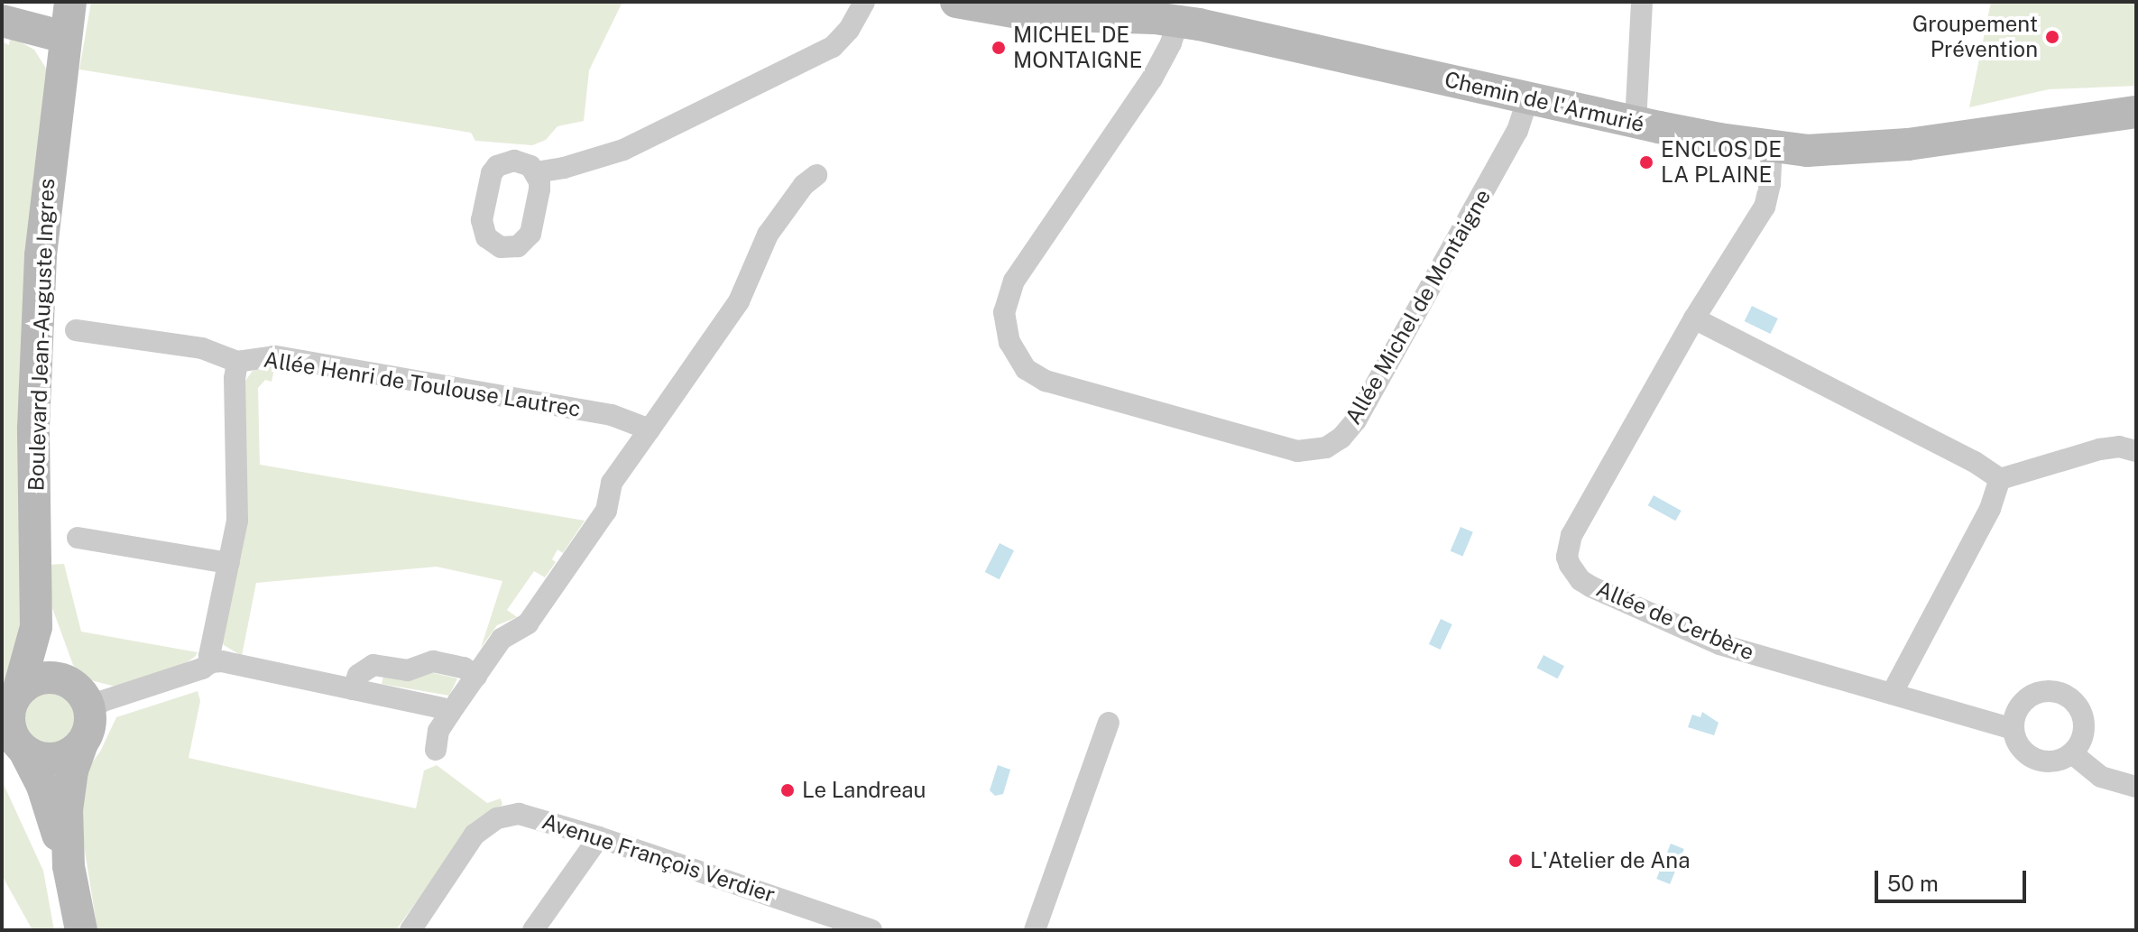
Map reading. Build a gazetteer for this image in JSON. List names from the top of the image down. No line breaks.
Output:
{"streets":{"main road":["Chemin de l'Armurié","Boulevard Jean-Auguste Ingres"],"street":["Allée Michel de Montaigne","Allée Henri de Toulouse Lautrec","Allée de Cerbère","Avenue François Verdier"]},"crossings":[["Chemin de l'Armurié","Allée Michel de Montaigne"],["Chemin de l'Armurié","Allée de Cerbère"]],"places":["Groupement Prévention","MICHEL DE MONTAIGNE","ENCLOS DE LA PLAINE","Le Landreau","L'Atelier de Ana"],"scale_bar":"50 m"}
